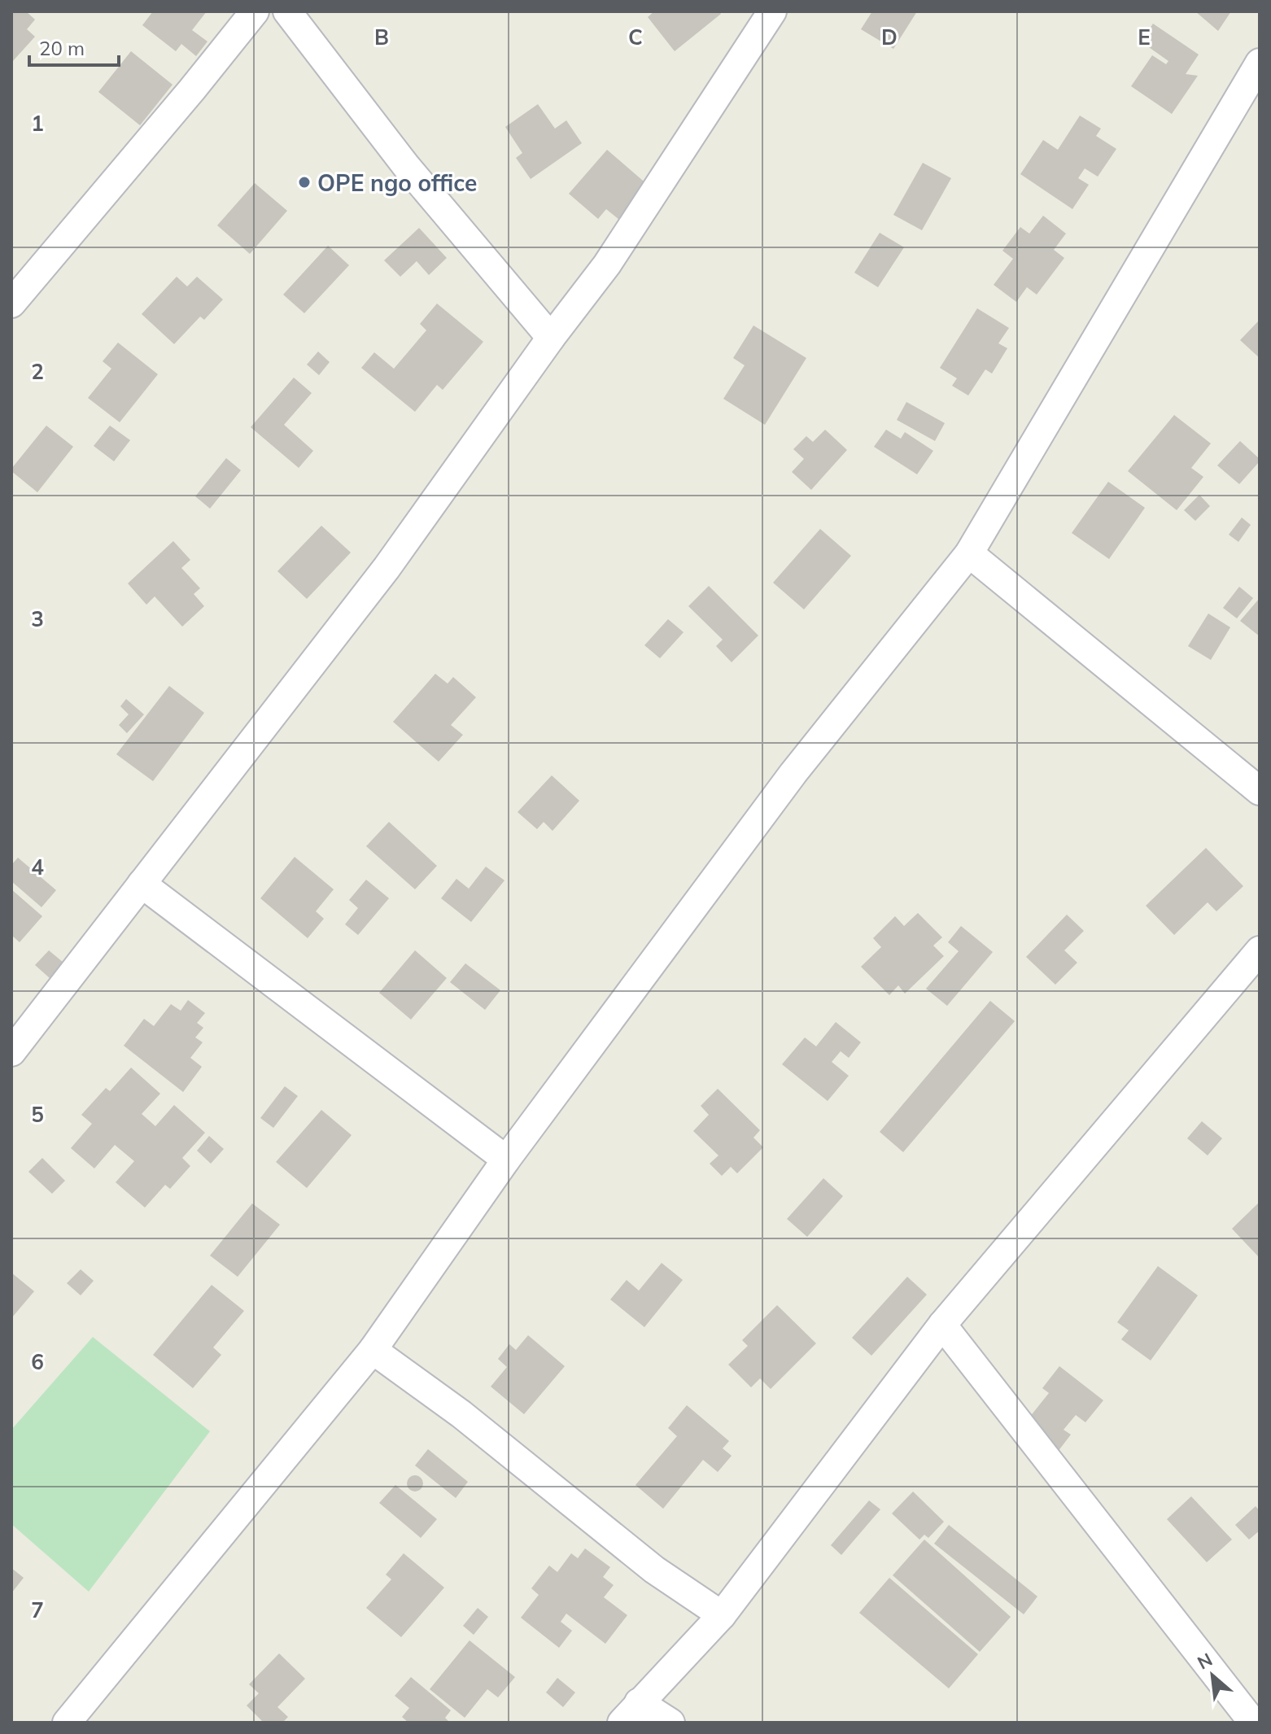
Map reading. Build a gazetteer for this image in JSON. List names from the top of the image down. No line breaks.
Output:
{"places":["OPE ngo office"],"scale_bar":"20 m","north":"top left","grid":{"columns":["B","C","D","E"],"rows":["1","2","3","4","5","6","7"]}}
